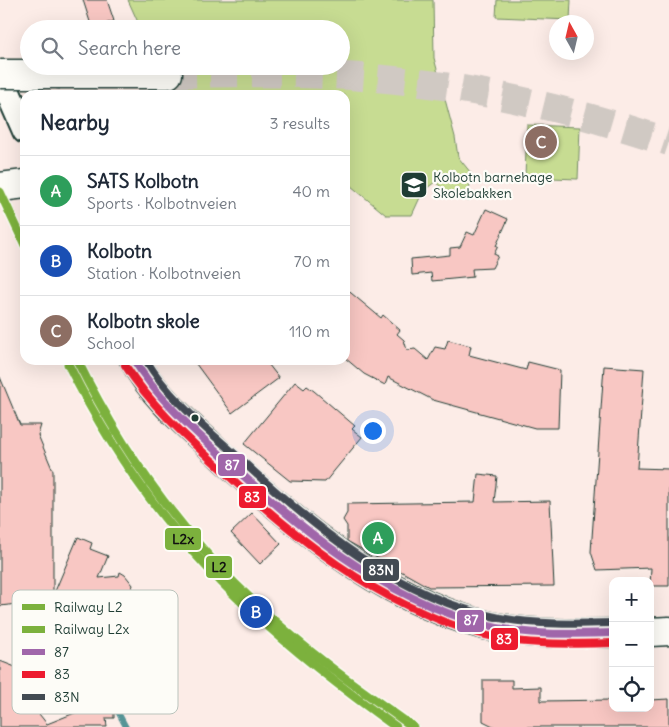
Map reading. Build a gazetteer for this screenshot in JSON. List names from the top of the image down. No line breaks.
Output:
{"places":{"school or university":["Kolbotn barnehage Skolebakken"]},"lines":["rail line L2","rail line L2x","transit line 87","transit line 83","transit line 83N"],"legend":["Railway L2","Railway L2x","87","83","83N"],"north":"top","page":{"search":"Search here","heading":["Nearby","3 results"],"pins":["C","A","B"],"list":[{"mark":"A","name":"SATS Kolbotn","note":"Sports · Kolbotnveien","value":"40 m"},{"mark":"B","name":"Kolbotn","note":"Station · Kolbotnveien","value":"70 m"},{"mark":"C","name":"Kolbotn skole","note":"School","value":"110 m"}],"map_buttons":["+","−"]}}
